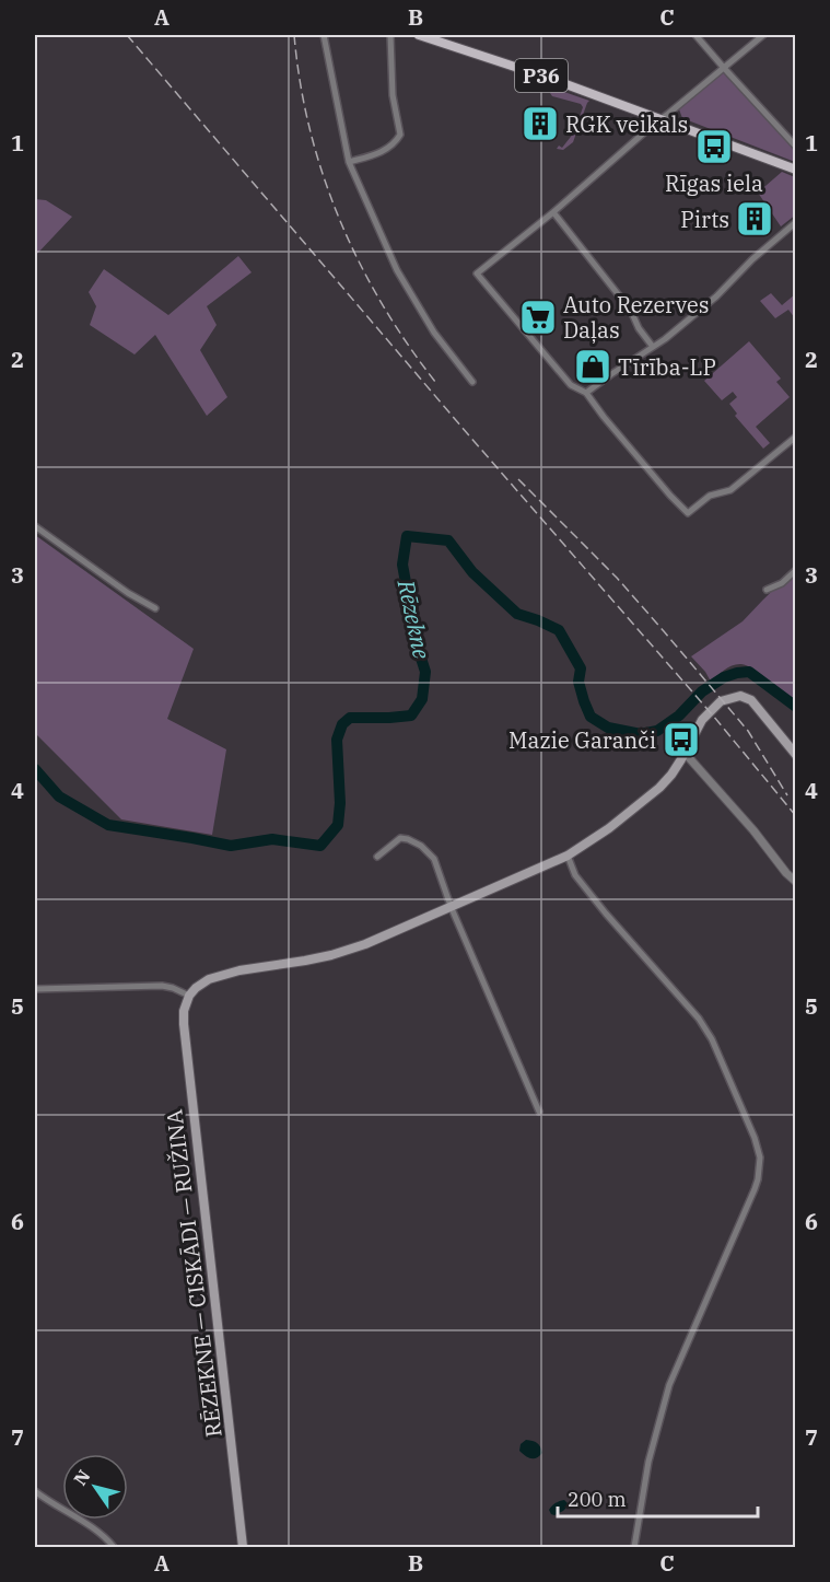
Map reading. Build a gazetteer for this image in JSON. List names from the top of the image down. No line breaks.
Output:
{"streets":{"main road":["P36","RĒZEKNE — CISKĀDI — RUŽINA"]},"water":["Rēzekne"],"places":{"building":["RGK veikals","Pirts"],"bus stop":["Rīgas iela","Mazie Garanči"],"supermarket":["Auto Rezerves Daļas"],"shop":["Tīrība-LP"]},"scale_bar":"200 m","north":"top left","grid":{"columns":["A","B","C"],"rows":["1","2","3","4","5","6","7"]}}
